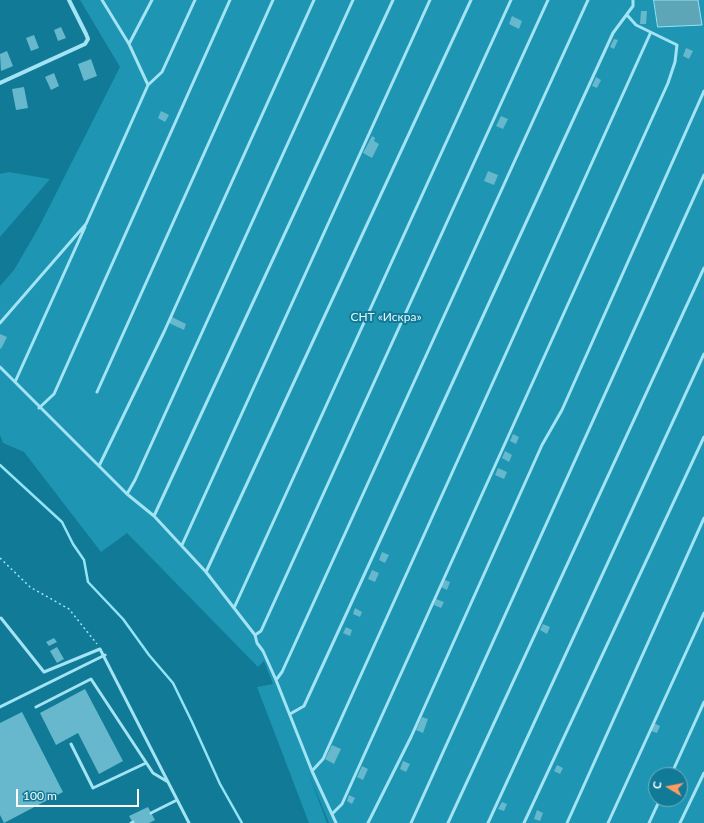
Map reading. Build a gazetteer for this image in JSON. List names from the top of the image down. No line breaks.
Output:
{"parks":["СНТ «Искра»"],"scale_bar":"100 m","north":"left"}
